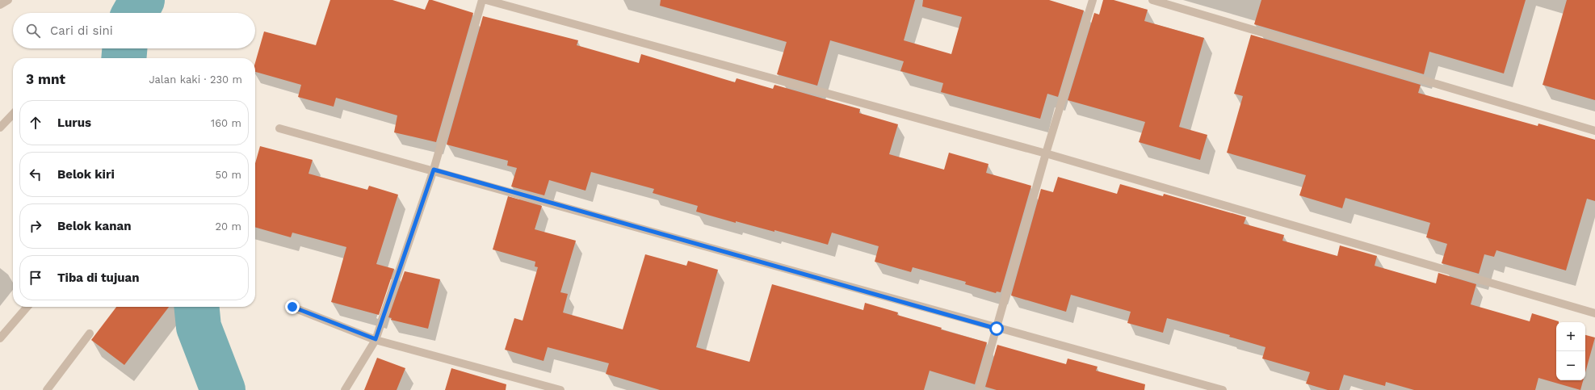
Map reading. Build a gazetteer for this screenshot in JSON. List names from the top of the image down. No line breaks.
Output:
{"page":{"search":"Cari di sini","heading":["3 mnt","Jalan kaki · 230 m"],"list":[["Lurus","160 m"],["Belok kiri","50 m"],["Belok kanan","20 m"],"Tiba di tujuan"],"map_buttons":["+","−"]}}
